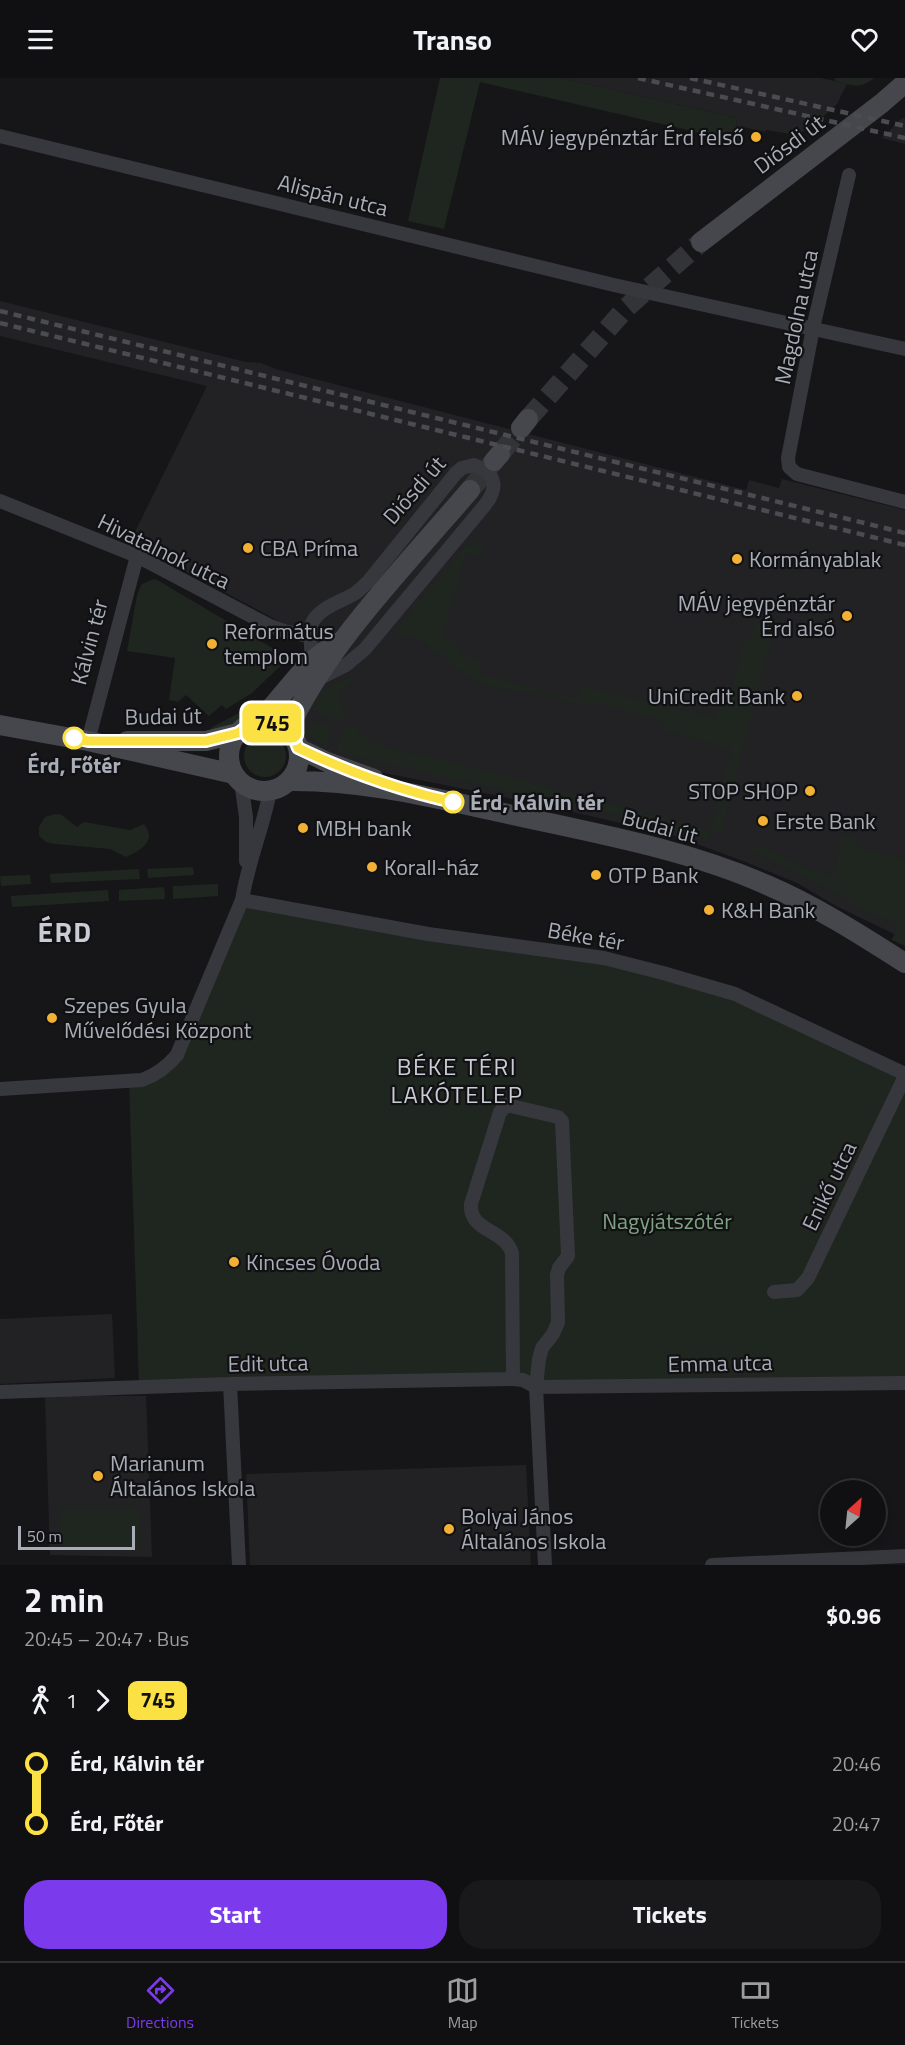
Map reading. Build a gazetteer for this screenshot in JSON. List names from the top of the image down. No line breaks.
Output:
{"streets":{"main road":["Diósdi út","Budai út"],"street":["Alispán utca","Magdolna utca","Hivatalnok utca","Kálvin tér","Béke tér","Enikő utca","Edit utca","Emma utca"]},"crossings":[["Diósdi út","Hivatalnok utca"],["Diósdi út","Budai út"],["Alispán utca","Magdolna utca"],["Hivatalnok utca","Kálvin tér"],["Kálvin tér","Budai út"],["Béke tér","Enikő utca"],["Edit utca","Emma utca"]],"districts":["ÉRD","BÉKE TÉRI LAKÓTELEP"],"parks":["Nagyjátszótér"],"places":["MÁV jegypénztár Érd felső","CBA Príma","Kormányablak","MÁV jegypénztár Érd alsó","Református templom","UniCredit Bank","Érd, Főtér","STOP SHOP","Érd, Kálvin tér","Erste Bank","MBH bank","Korall-ház","OTP Bank","K&H Bank","Szepes Gyula Művelődési Központ","Kincses Óvoda","Marianum Általános Iskola","Bolyai János Általános Iskola"],"lines":["bus line 745"],"scale_bar":"50 m","north":"top right","page":{"header":"Transo","on_map":"745","scale":"50 m","heading":["2 min","20:45 – 20:47 · Bus","$0.96"],"legs":["1","745"],"list":[{"name":"Érd, Kálvin tér","value":"20:46"},{"name":"Érd, Főtér","value":"20:47"}],"buttons":["Start","Tickets"],"tabs":["Directions","Map","Tickets"]}}
